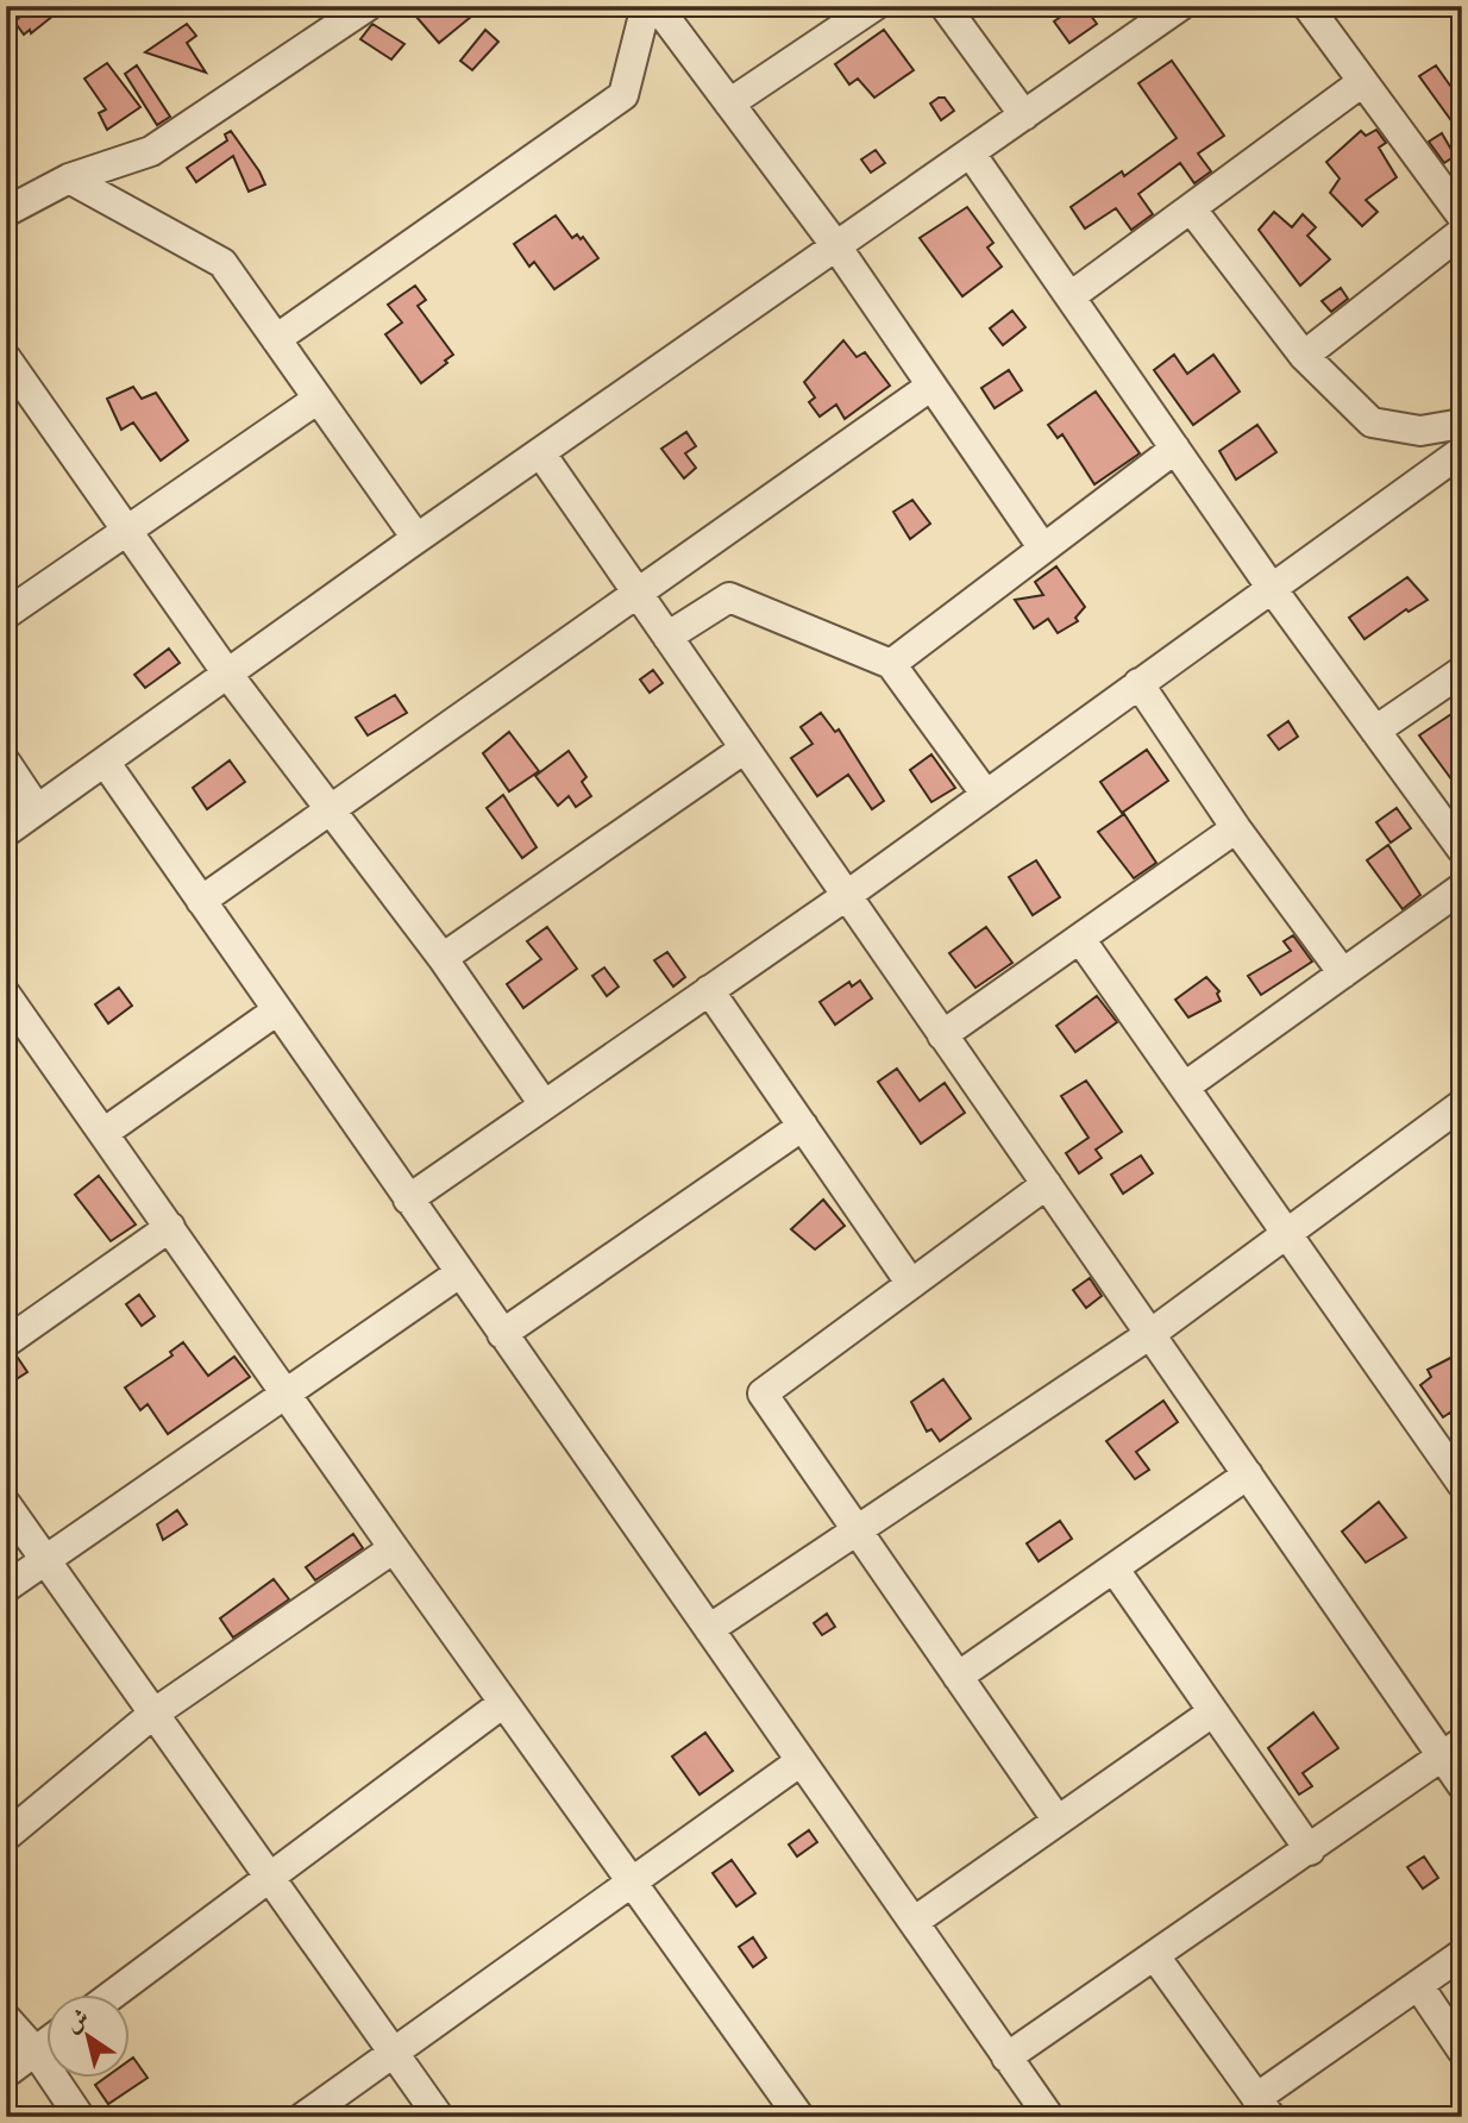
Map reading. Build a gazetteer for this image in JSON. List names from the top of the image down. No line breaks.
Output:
{"north":"top left"}
